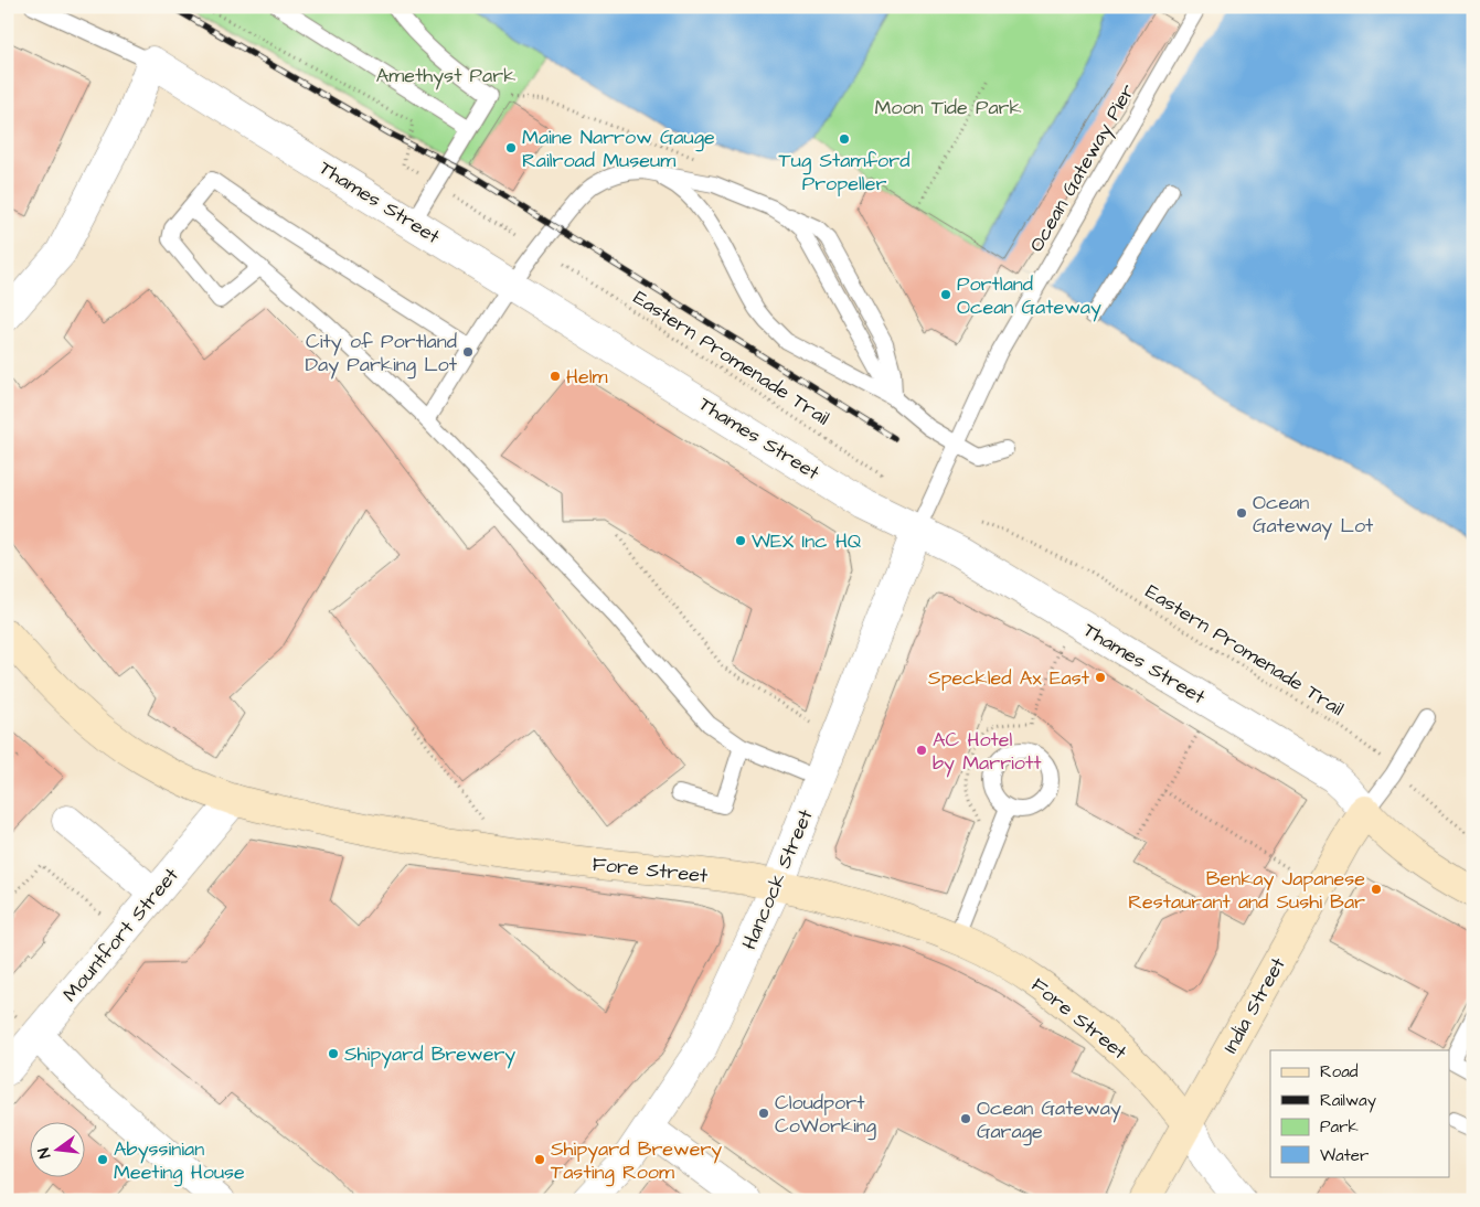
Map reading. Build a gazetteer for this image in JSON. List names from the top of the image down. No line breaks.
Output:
{"streets":{"street":["Thames Street","Fore Street","Hancock Street","Mountfort Street","India Street"],"lane":["Ocean Gateway Pier"],"path":["Eastern Promenade Trail"]},"crossings":[["Ocean Gateway Pier","Thames Street"],["Ocean Gateway Pier","Hancock Street"],["Thames Street","Hancock Street"],["Thames Street","India Street"],["Fore Street","Hancock Street"],["Fore Street","Mountfort Street"],["Fore Street","India Street"]],"parks":["Amethyst Park","Moon Tide Park"],"places":["Tug Stamford Propeller","Maine Narrow Gauge Railroad Museum","Portland Ocean Gateway","City of Portland Day Parking Lot","Helm","Ocean Gateway Lot","WEX Inc HQ","Speckled Ax East","AC Hotel by Marriott","Benkay Japanese Restaurant and Sushi Bar","Shipyard Brewery","Cloudport CoWorking","Ocean Gateway Garage","Abyssinian Meeting House","Shipyard Brewery Tasting Room"],"legend":["Road","Railway","Park","Water"],"north":"left"}
